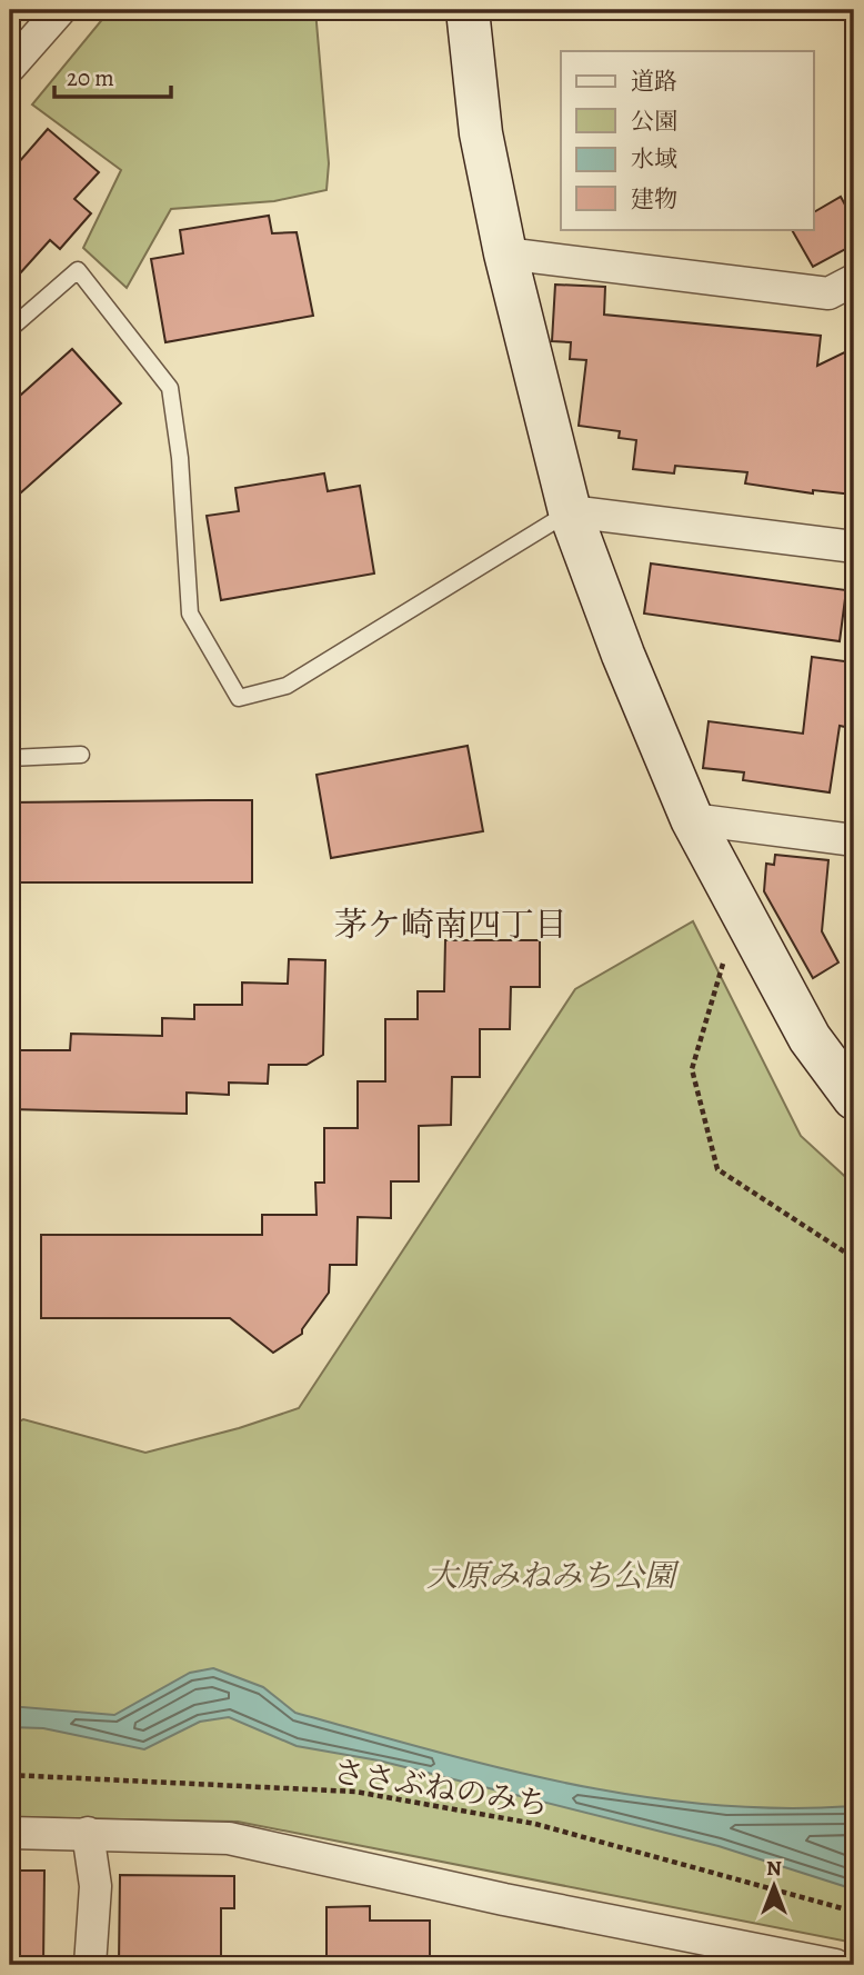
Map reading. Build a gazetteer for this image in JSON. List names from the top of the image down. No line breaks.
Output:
{"streets":{"path":["ささぶねのみち"]},"districts":["茅ケ崎南四丁目"],"parks":["大原みねみち公園"],"legend":["道路","公園","水域","建物"],"scale_bar":"20 m","north":"top"}
